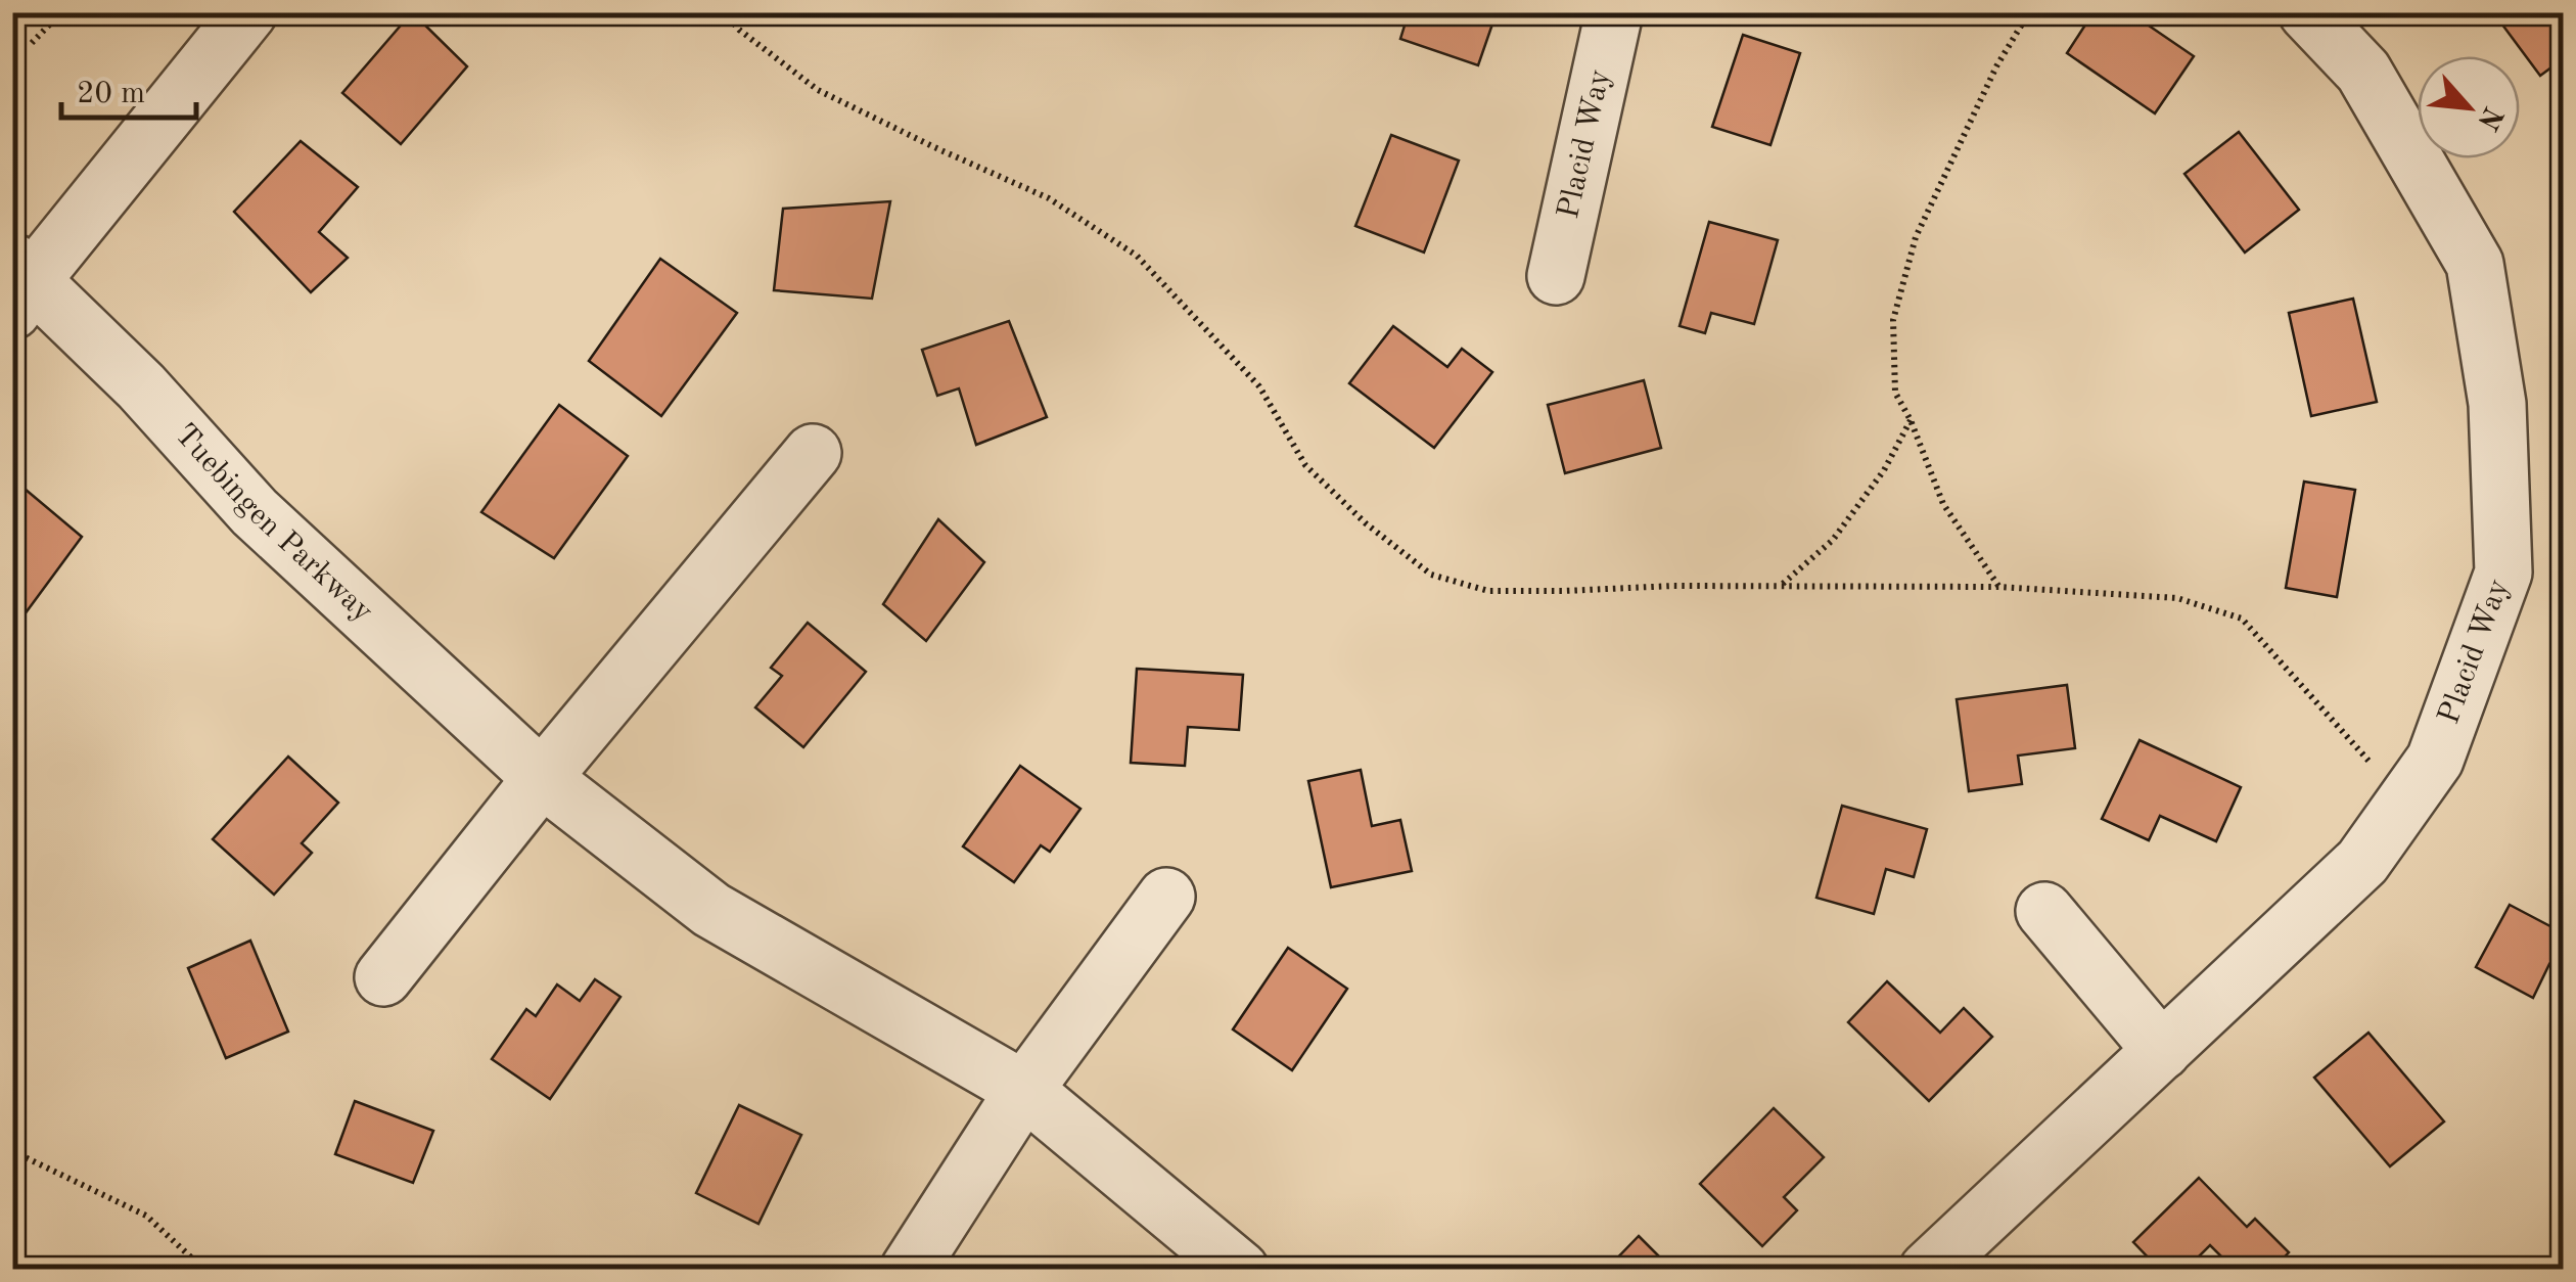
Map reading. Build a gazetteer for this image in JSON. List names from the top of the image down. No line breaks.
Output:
{"streets":{"street":["Placid Way","Tuebingen Parkway"]},"scale_bar":"20 m","north":"bottom right"}
